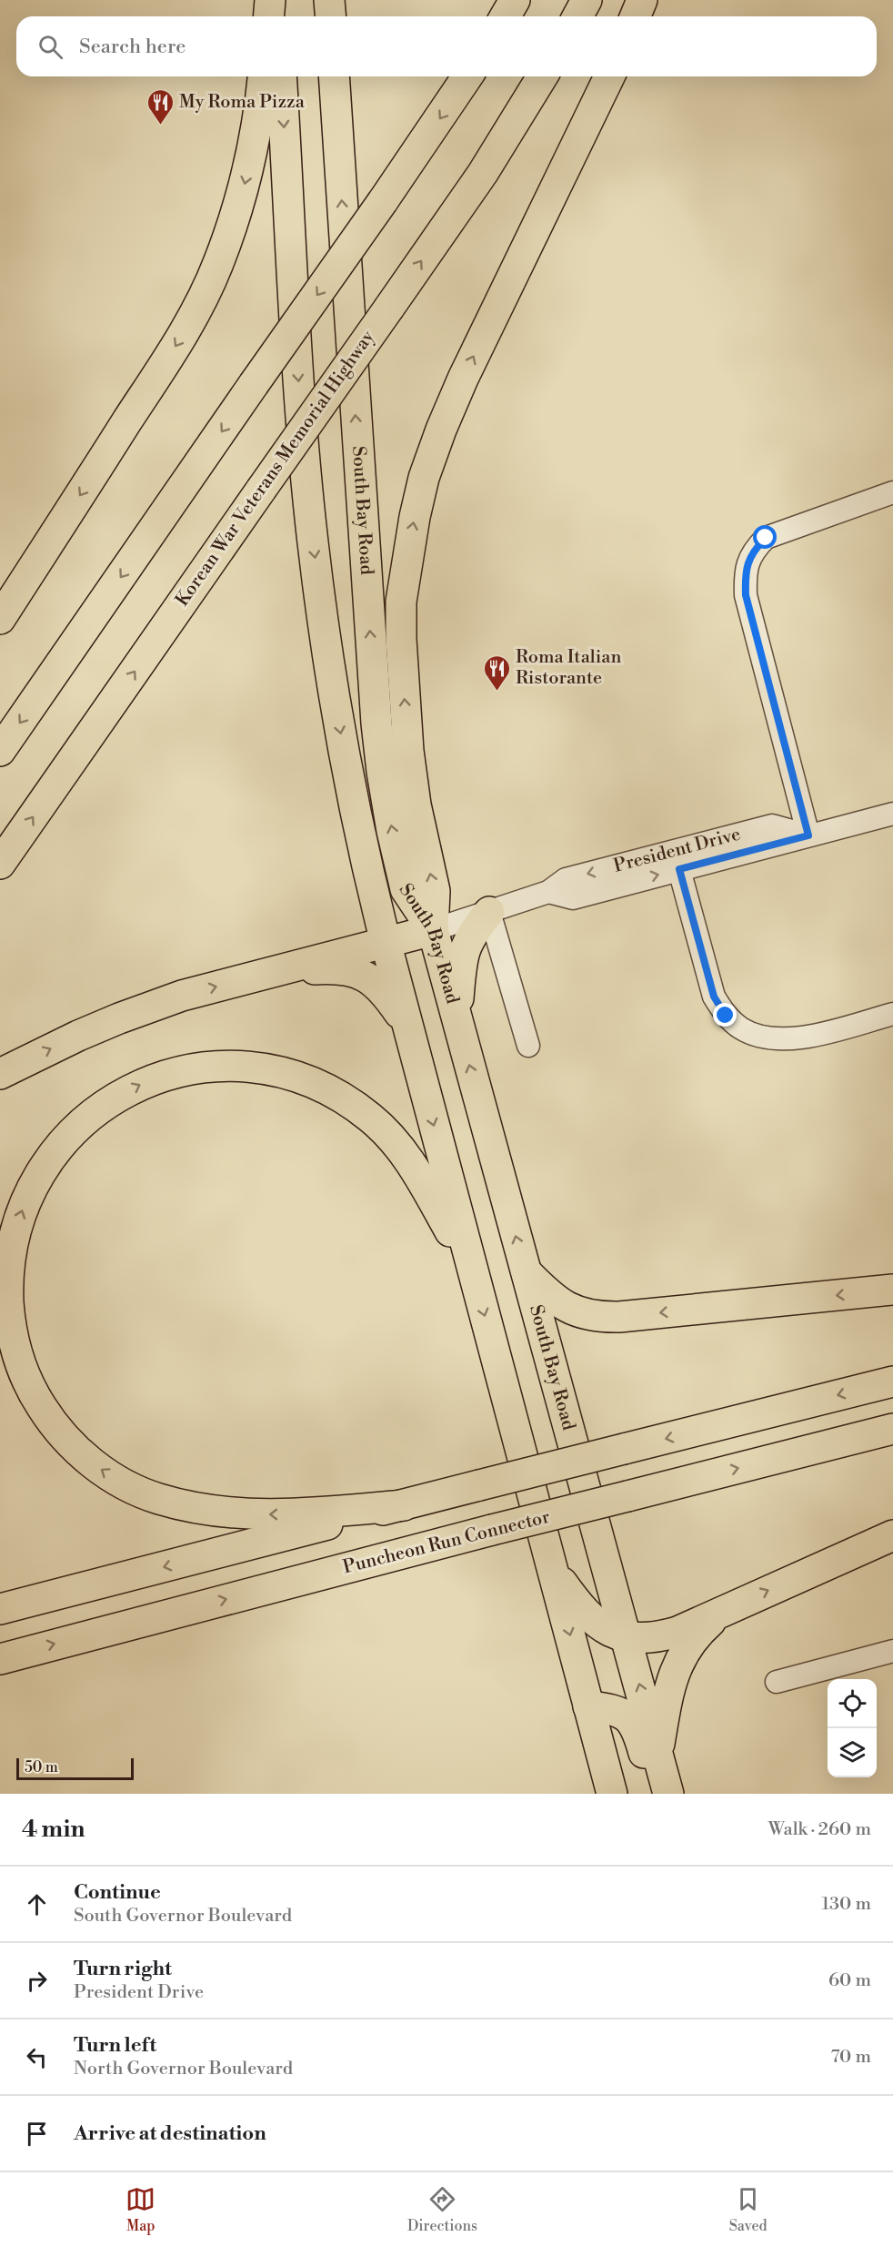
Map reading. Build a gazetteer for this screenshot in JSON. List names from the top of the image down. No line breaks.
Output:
{"streets":{"highway":["Korean War Veterans Memorial Highway","South Bay Road","Puncheon Run Connector"],"street":["President Drive"]},"crossings":[["South Bay Road","President Drive"]],"places":{"restaurant":["My Roma Pizza","Roma Italian Ristorante"]},"scale_bar":"50 m","page":{"search":"Search here","scale":"50 m","heading":["4 min","Walk · 260 m"],"list":[["Continue","South Governor Boulevard","130 m"],["Turn right","President Drive","60 m"],["Turn left","North Governor Boulevard","70 m"],"Arrive at destination"],"nav":["Map","Directions","Saved"]}}
